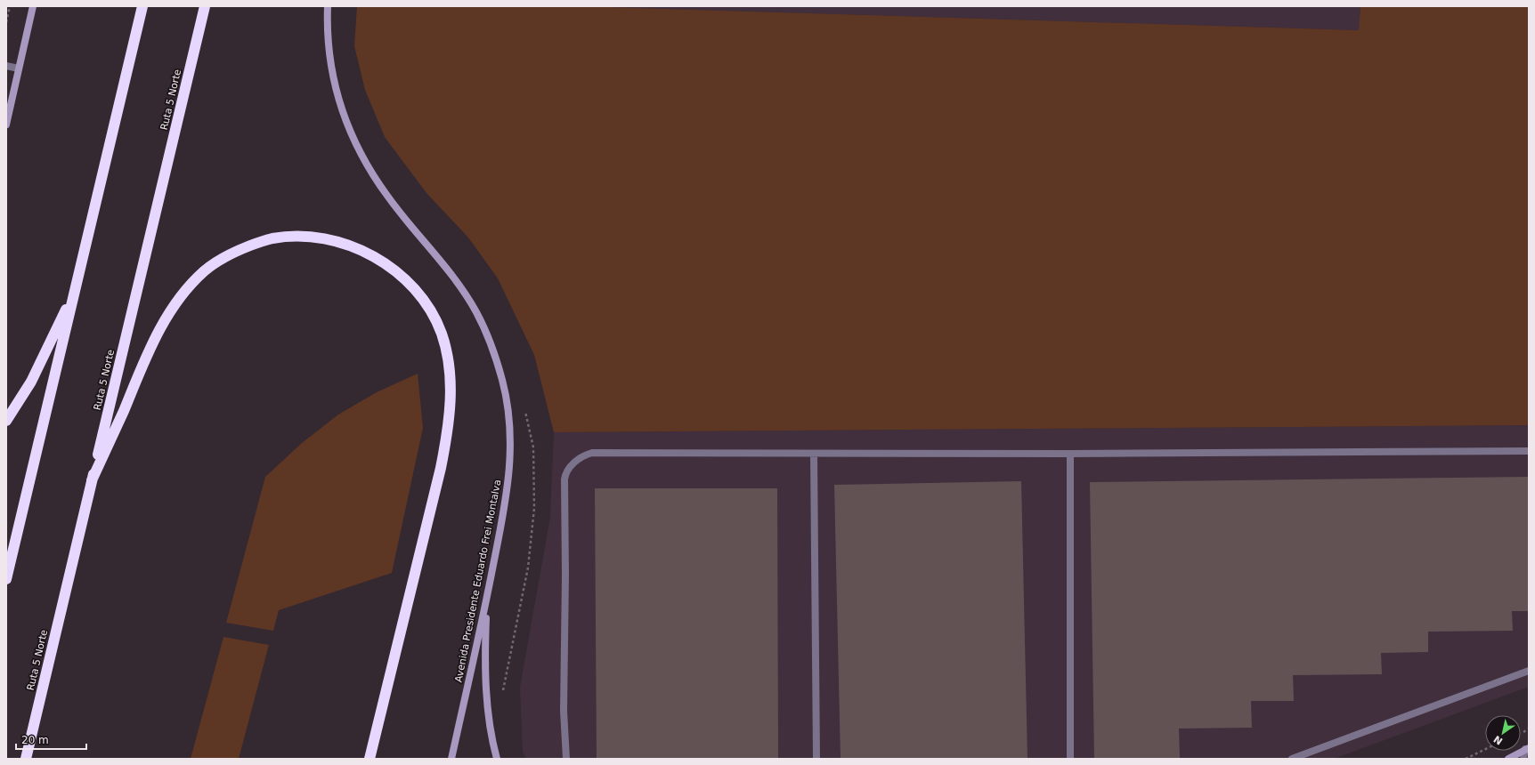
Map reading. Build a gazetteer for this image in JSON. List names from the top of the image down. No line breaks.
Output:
{"streets":{"highway":["Ruta 5 Norte"],"street":["Avenida Presidente Eduardo Frei Montalva"]},"scale_bar":"20 m","north":"bottom left"}
